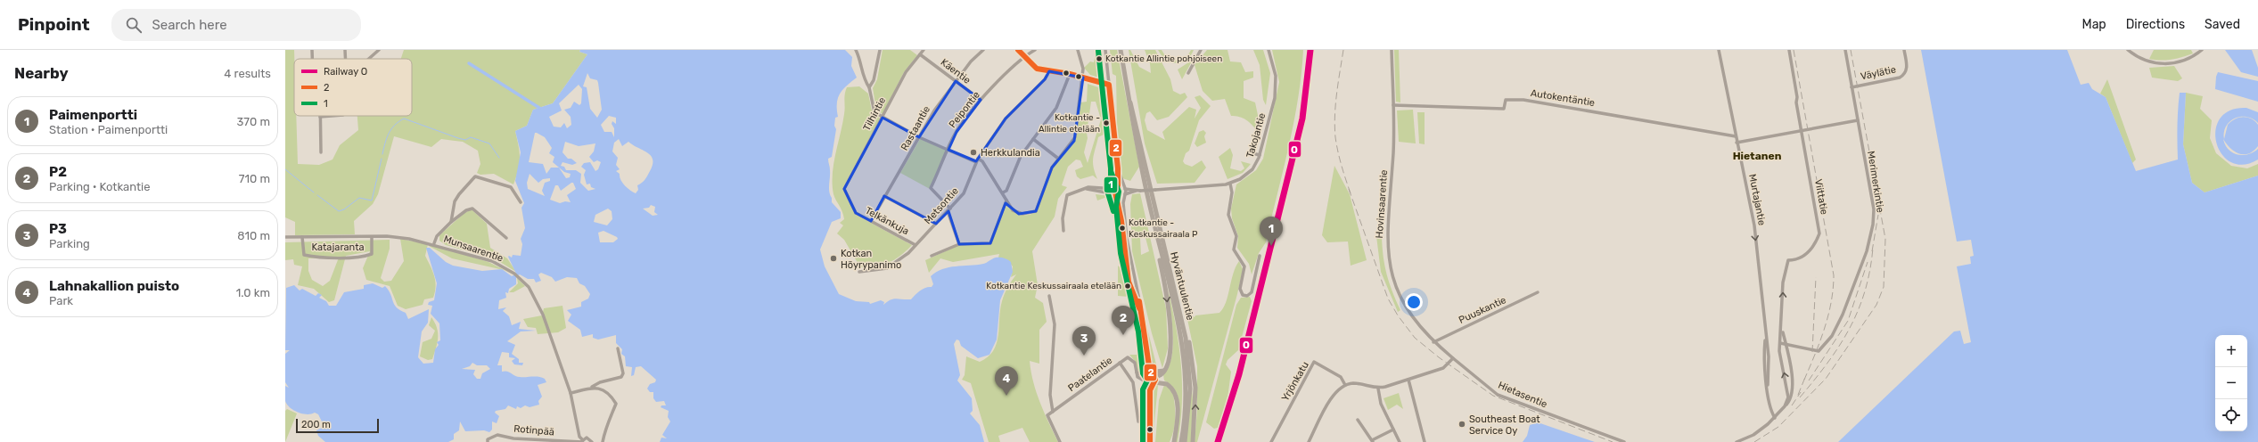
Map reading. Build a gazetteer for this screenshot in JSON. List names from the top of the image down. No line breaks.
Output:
{"streets":{"highway":["Hyväntuulentie"],"street":["Käentie","Väylätie","Autokentäntie","Peipontie","Tilhintie","Rastaantie","Takojantie","Merimerkintie","Viittatie","Murtajantie","Hovinsaarentie","Metsontie","Telkänkuja","Katajaranta","Munsaarentie","Puuskantie","Paatelantie","Yrjönkatu","Hietasentie","Rotinpää"]},"crossings":[["Käentie","Peipontie"],["Käentie","Tilhintie"],["Käentie","Rastaantie"],["Väylätie","Merimerkintie"],["Autokentäntie","Murtajantie"],["Autokentäntie","Hovinsaarentie"],["Peipontie","Metsontie"],["Tilhintie","Telkänkuja"],["Rastaantie","Telkänkuja"],["Merimerkintie","Viittatie"],["Hovinsaarentie","Puuskantie"],["Hovinsaarentie","Hietasentie"],["Metsontie","Telkänkuja"],["Katajaranta","Munsaarentie"],["Munsaarentie","Rotinpää"]],"one_way":["Murtajantie"],"districts":["Hietanen"],"places":["Kotkantie Allintie pohjoiseen","Kotkantie - Allintie etelään","Herkkulandia","Kotkantie - Keskussairaala P","Kotkan Höyrypanimo","Kotkantie Keskussairaala etelään","Southeast Boat Service Oy"],"lines":["rail line O","transit line 2","transit line 1"],"legend":["Railway O","2","1"],"scale_bar":"200 m","page":{"header":"Pinpoint","search":"Search here","nav":["Map","Directions","Saved"],"heading":["Nearby","4 results"],"list":[{"mark":"1","name":"Paimenportti","note":"Station · Paimenportti","value":"370 m"},{"mark":"2","name":"P2","note":"Parking · Kotkantie","value":"710 m"},{"mark":"3","name":"P3","note":"Parking","value":"810 m"},{"mark":"4","name":"Lahnakallion puisto","note":"Park","value":"1.0 km"}],"pins":["1","2","3","4"],"map_buttons":["+","−"],"scale":"200 m"}}
